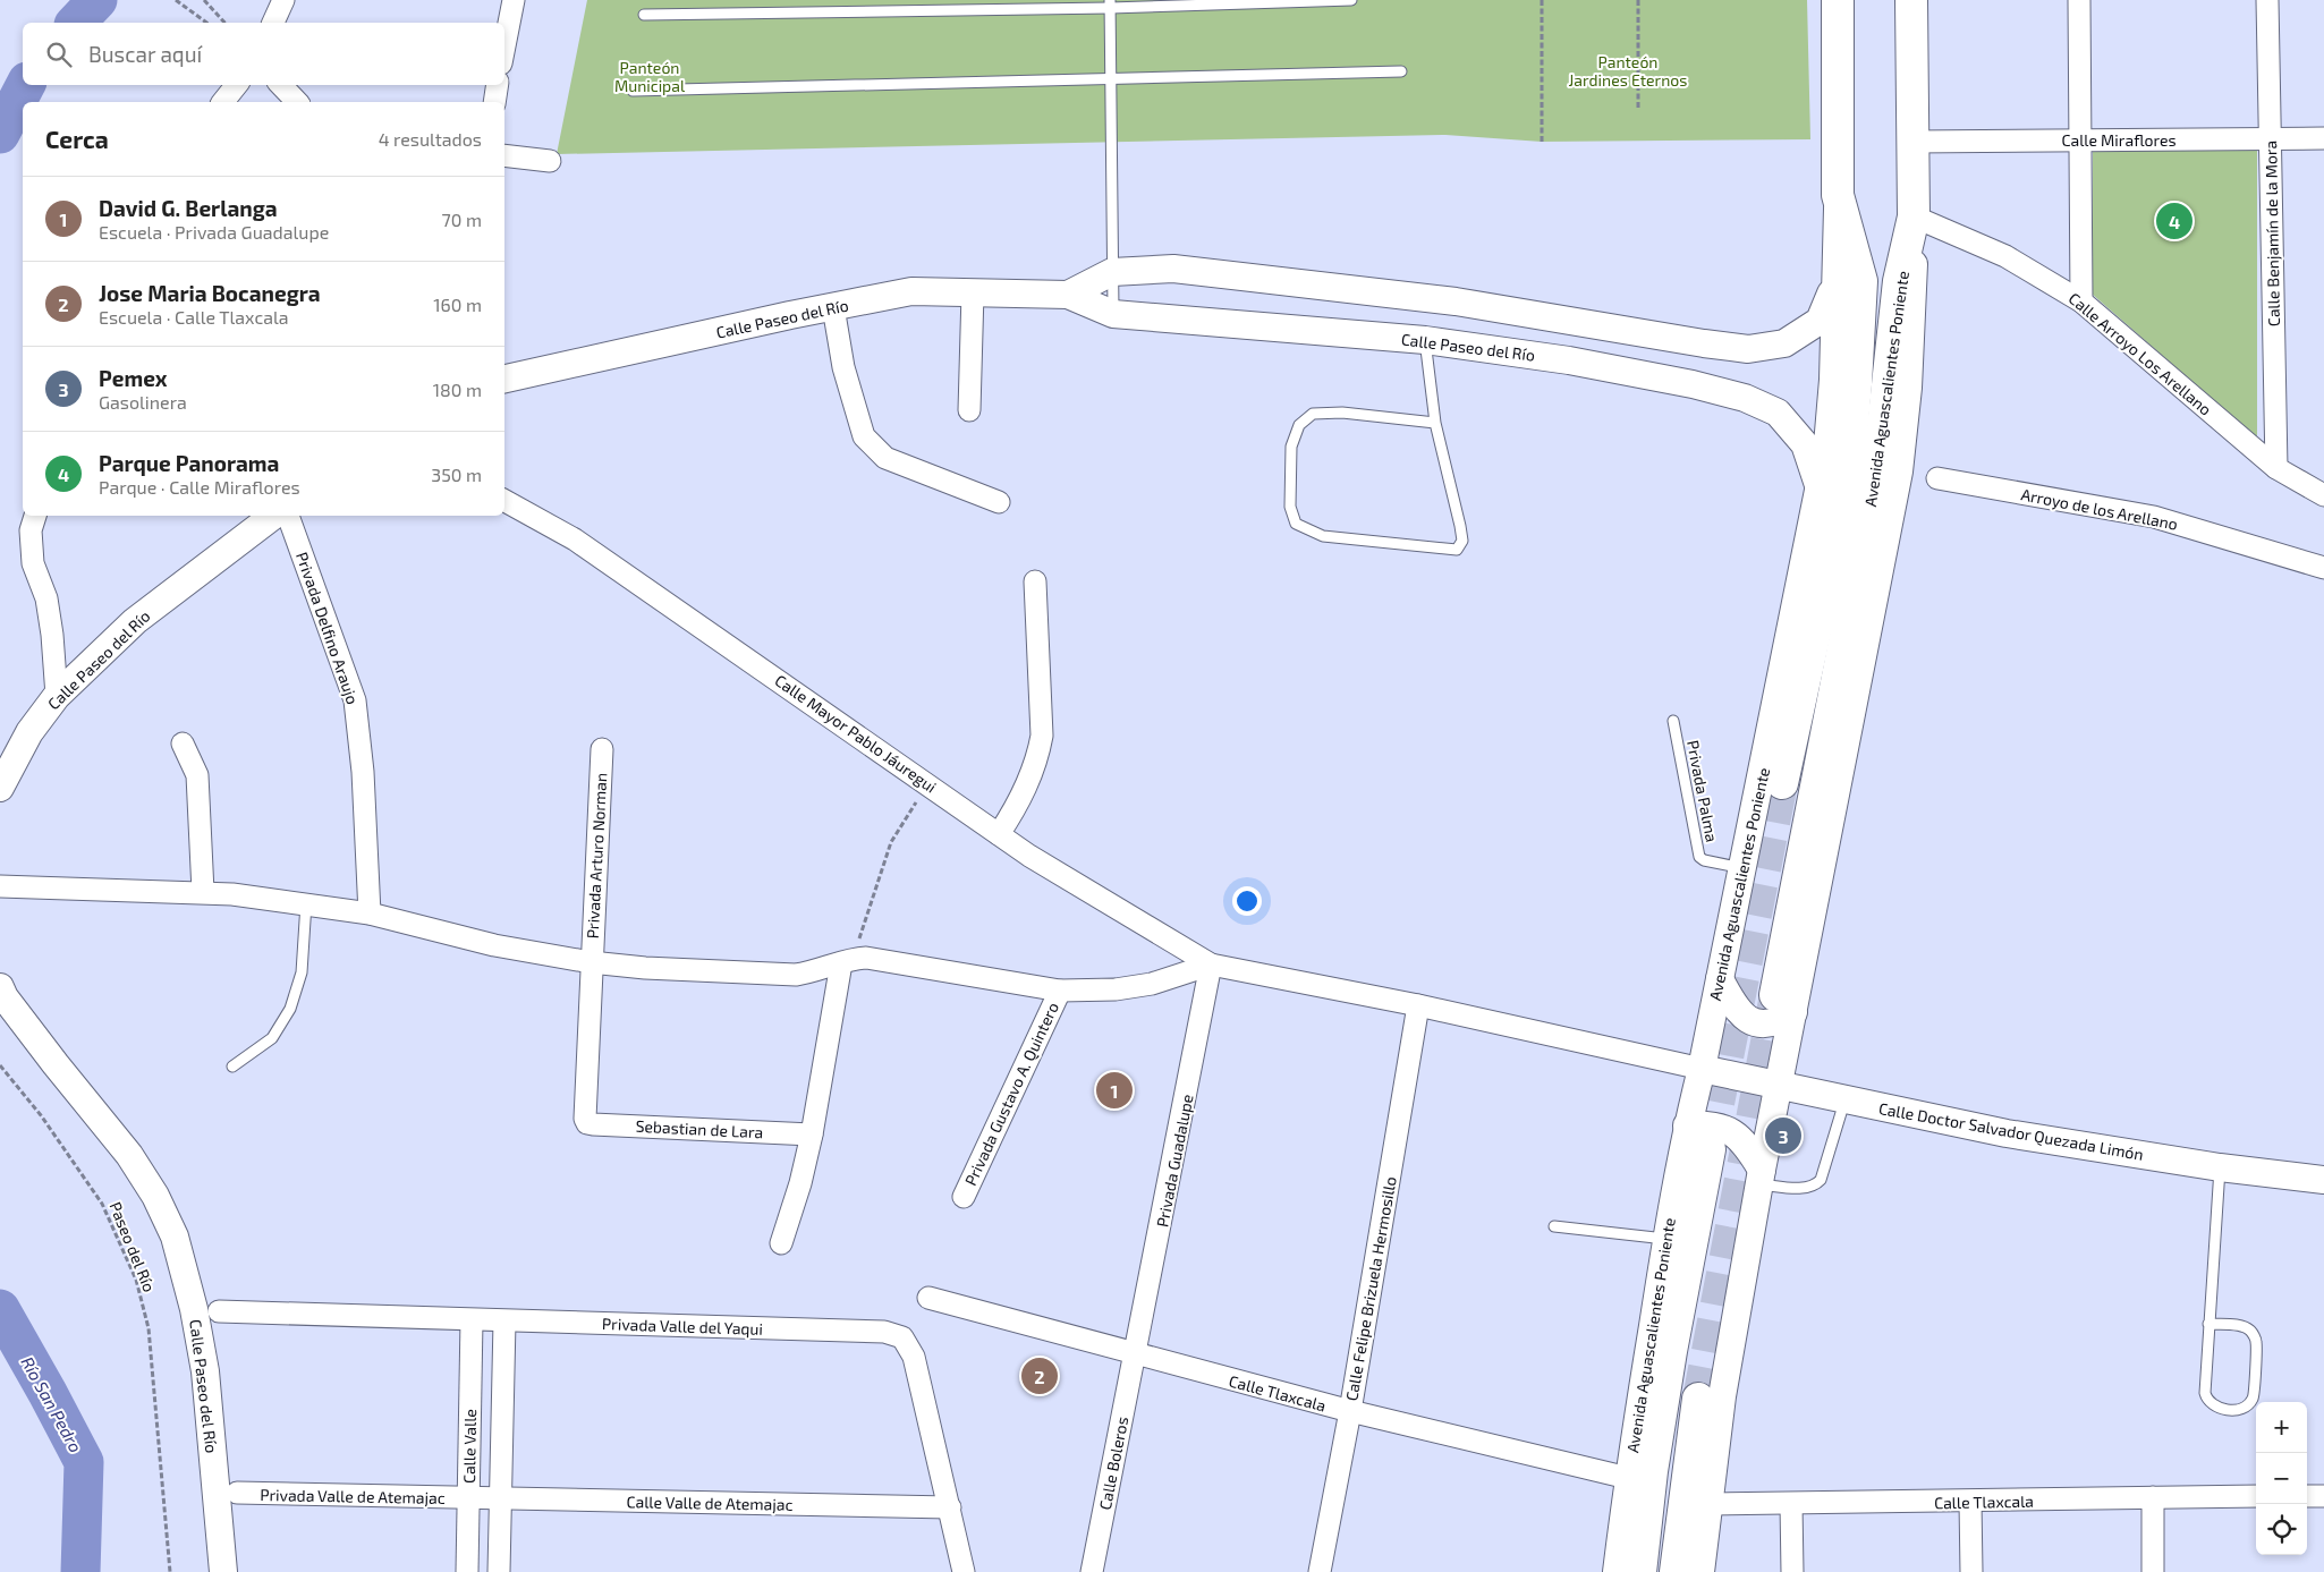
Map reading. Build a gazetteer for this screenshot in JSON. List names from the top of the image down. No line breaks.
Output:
{"streets":{"main road":["Avenida Aguascalientes Poniente"],"street":["Calle Miraflores","Calle Benjamín de la Mora","Calle Paseo del Río","Calle Arroyo Los Arellano","Arroyo de los Arellano","Privada Delfino Araujo","Calle Mayor Pablo Jáuregui","Privada Arturo Norman","Privada Gustavo A. Quintero","Sebastian de Lara","Calle Doctor Salvador Quezada Limón","Privada Guadalupe","Calle Felipe Brizuela Hermosillo","Privada Valle del Yaqui","Calle Tlaxcala","Calle Valle","Calle Boleros","Privada Valle de Atemajac","Calle Valle de Atemajac"],"lane":["Privada Palma"],"path":["Paseo del Río"]},"crossings":[["Calle Miraflores","Calle Benjamín de la Mora"],["Calle Miraflores","Avenida Aguascalientes Poniente"],["Calle Benjamín de la Mora","Calle Arroyo Los Arellano"],["Calle Paseo del Río","Avenida Aguascalientes Poniente"],["Calle Arroyo Los Arellano","Avenida Aguascalientes Poniente"],["Avenida Aguascalientes Poniente","Privada Palma"],["Avenida Aguascalientes Poniente","Calle Doctor Salvador Quezada Limón"],["Avenida Aguascalientes Poniente","Calle Tlaxcala"],["Calle Mayor Pablo Jáuregui","Privada Guadalupe"],["Privada Arturo Norman","Sebastian de Lara"],["Privada Guadalupe","Calle Tlaxcala"],["Privada Guadalupe","Calle Boleros"],["Calle Felipe Brizuela Hermosillo","Calle Tlaxcala"],["Privada Valle del Yaqui","Calle Valle"],["Privada Valle del Yaqui","Calle Valle de Atemajac"],["Calle Tlaxcala","Calle Boleros"],["Calle Valle","Privada Valle de Atemajac"],["Calle Valle","Calle Valle de Atemajac"],["Privada Valle de Atemajac","Calle Valle de Atemajac"]],"water":["Río San Pedro"],"parks":["Panteón Jardines Eternos","Panteón Municipal"],"page":{"search":"Buscar aquí","heading":["Cerca","4 resultados"],"list":[{"mark":"1","name":"David G. Berlanga","note":"Escuela · Privada Guadalupe","value":"70 m"},{"mark":"2","name":"Jose Maria Bocanegra","note":"Escuela · Calle Tlaxcala","value":"160 m"},{"mark":"3","name":"Pemex","note":"Gasolinera","value":"180 m"},{"mark":"4","name":"Parque Panorama","note":"Parque · Calle Miraflores","value":"350 m"}],"pins":["4","1","3","2"],"map_buttons":["+","−"]}}
